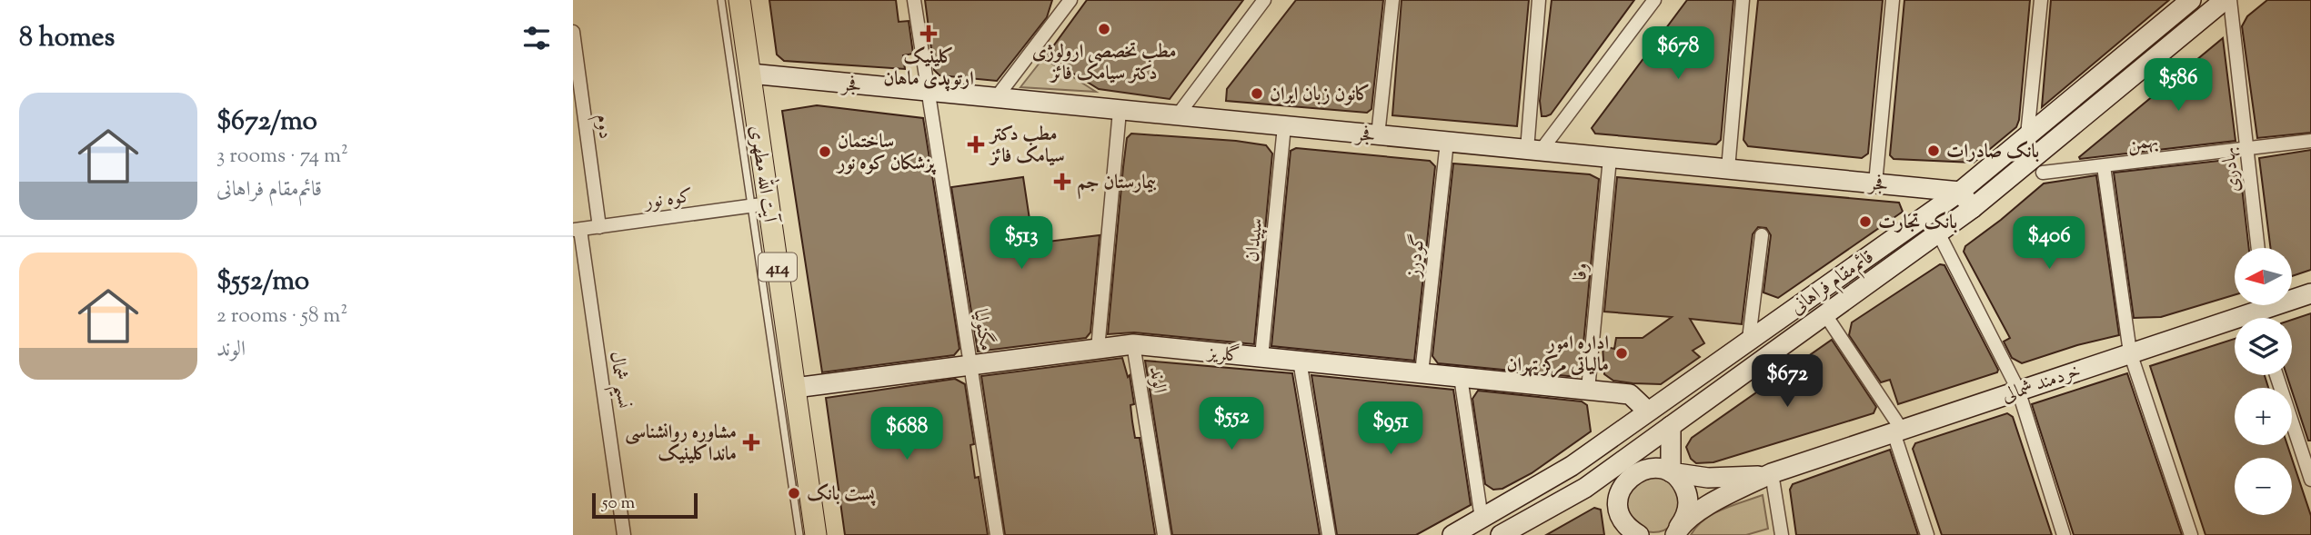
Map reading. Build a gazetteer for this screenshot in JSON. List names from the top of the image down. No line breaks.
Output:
{"streets":{"main road":["آیت الله مطهری","414"],"street":["فجر","دوم","بهمن","بهادری","کوه نور","سپیدان","گودرز","وفا","قائم‌مقام فراهانی","مگنولیا","گلریز","نسیم شمال","الوند","خردمند شمالی"]},"crossings":[["فجر","آیت الله مطهری"],["فجر","سپیدان"],["فجر","گودرز"],["فجر","وفا"],["فجر","قائم‌مقام فراهانی"],["فجر","مگنولیا"],["دوم","کوه نور"],["بهمن","بهادری"],["آیت الله مطهری","کوه نور"],["آیت الله مطهری","گلریز"],["کوه نور","نسیم شمال"],["سپیدان","گلریز"],["گودرز","گلریز"],["وفا","گلریز"],["قائم‌مقام فراهانی","گلریز"],["مگنولیا","گلریز"],["گلریز","الوند"]],"places":{"other":["مطب تخصصی ارولوژی دکتر سیامک فائز","کانون زبان ایران","بانک صادرات","ساختمان پزشکان کوه نور","بانک تجارت","اداره امور مالیاتی مرکز تهران","پست بانک"],"health":["کلینیک ارتوپدی ماهان","مطب دکتر سیامک فائز","بیمارستان جم","مشاوره روانشناسی مانداکلینیک"]},"scale_bar":"50 m","north":"left","page":{"heading":"8 homes","price":["$678","$586","$513","$406","$672","$552","$951","$688"],"list":[{"name":"$672/mo","note":"3 rooms · 74 m² · قائم‌مقام فراهانی"},{"name":"$552/mo","note":"2 rooms · 58 m² · الوند"}],"map_buttons":["+","−"],"scale":"50 m"}}
